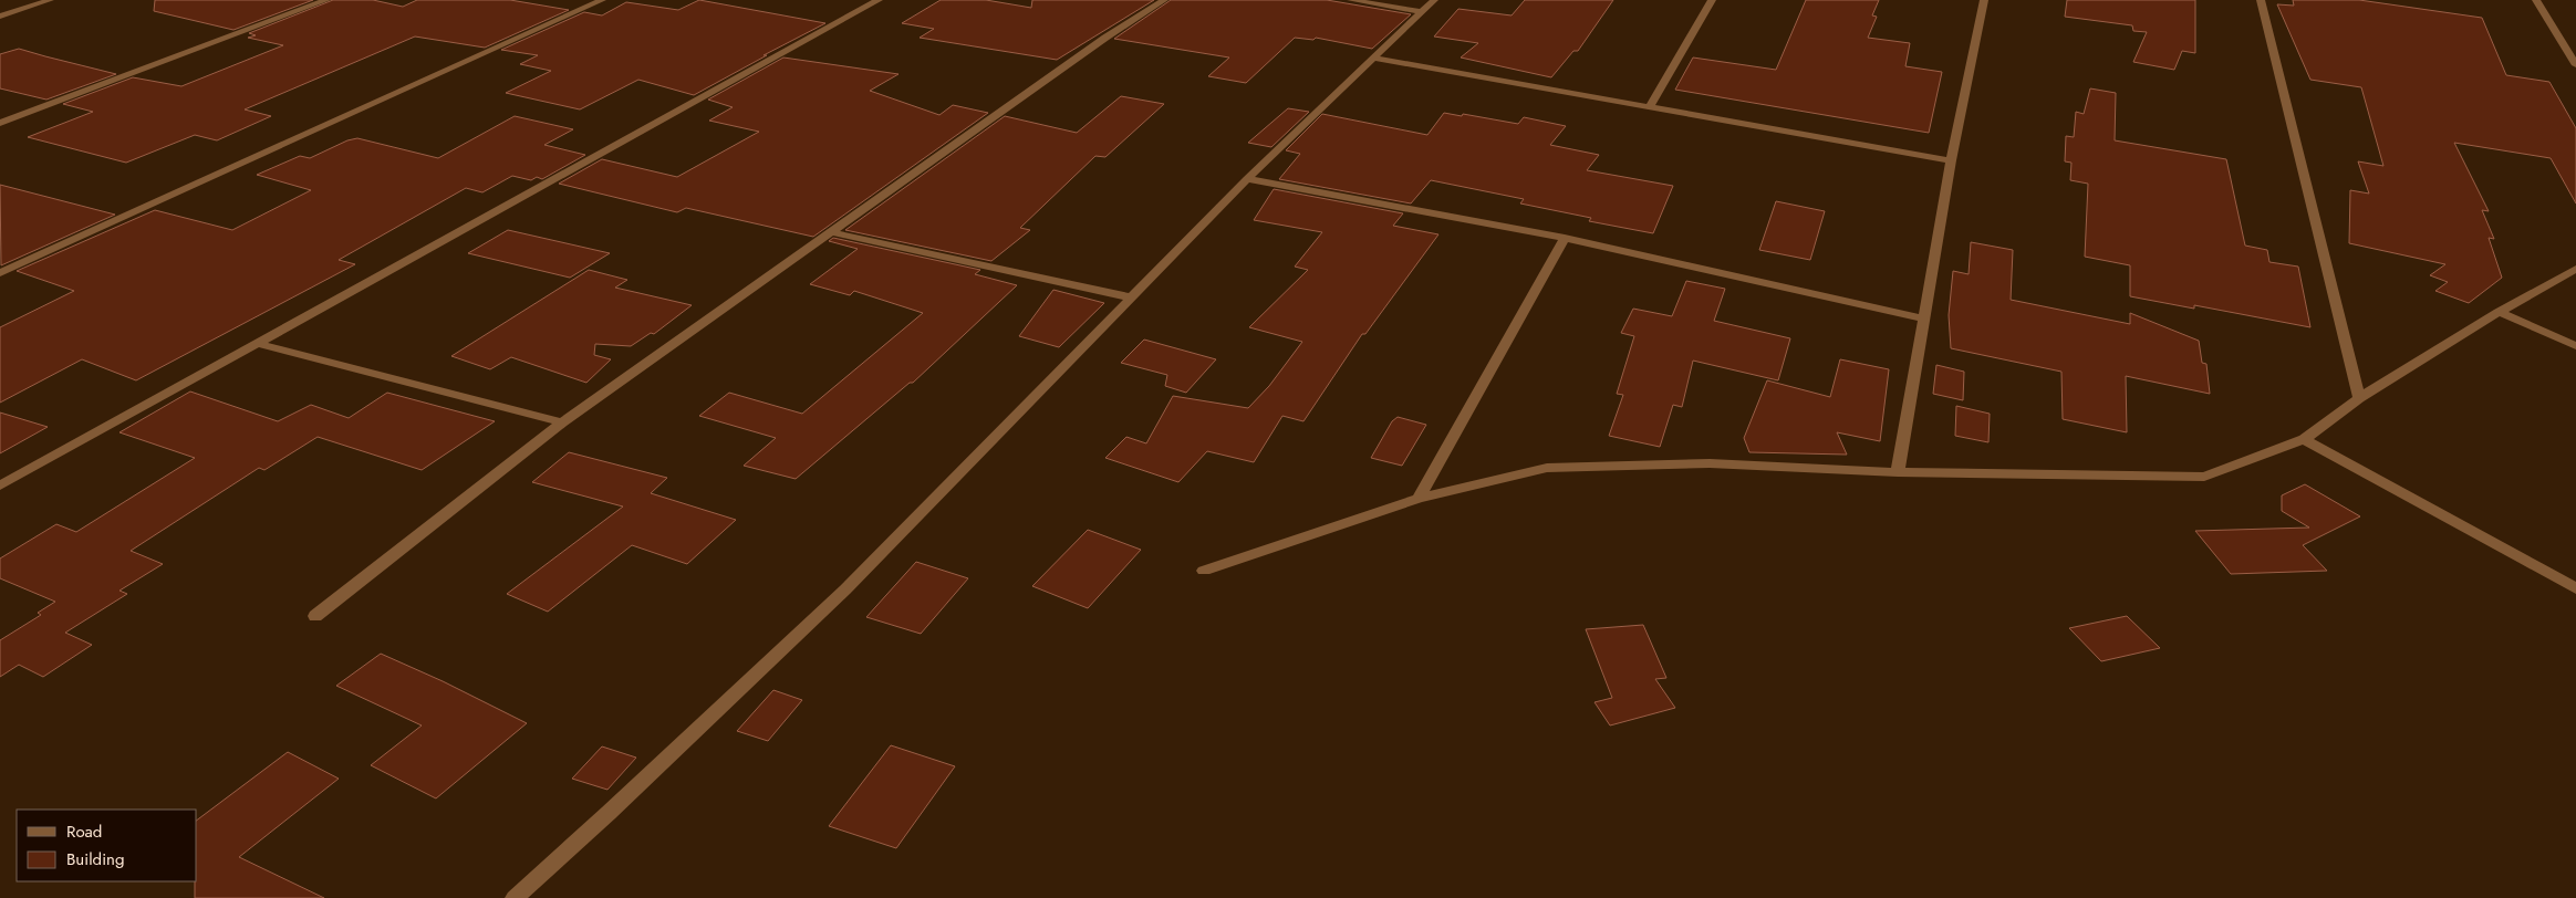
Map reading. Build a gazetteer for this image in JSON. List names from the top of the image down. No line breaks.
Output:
{"legend":["Road","Building"]}
